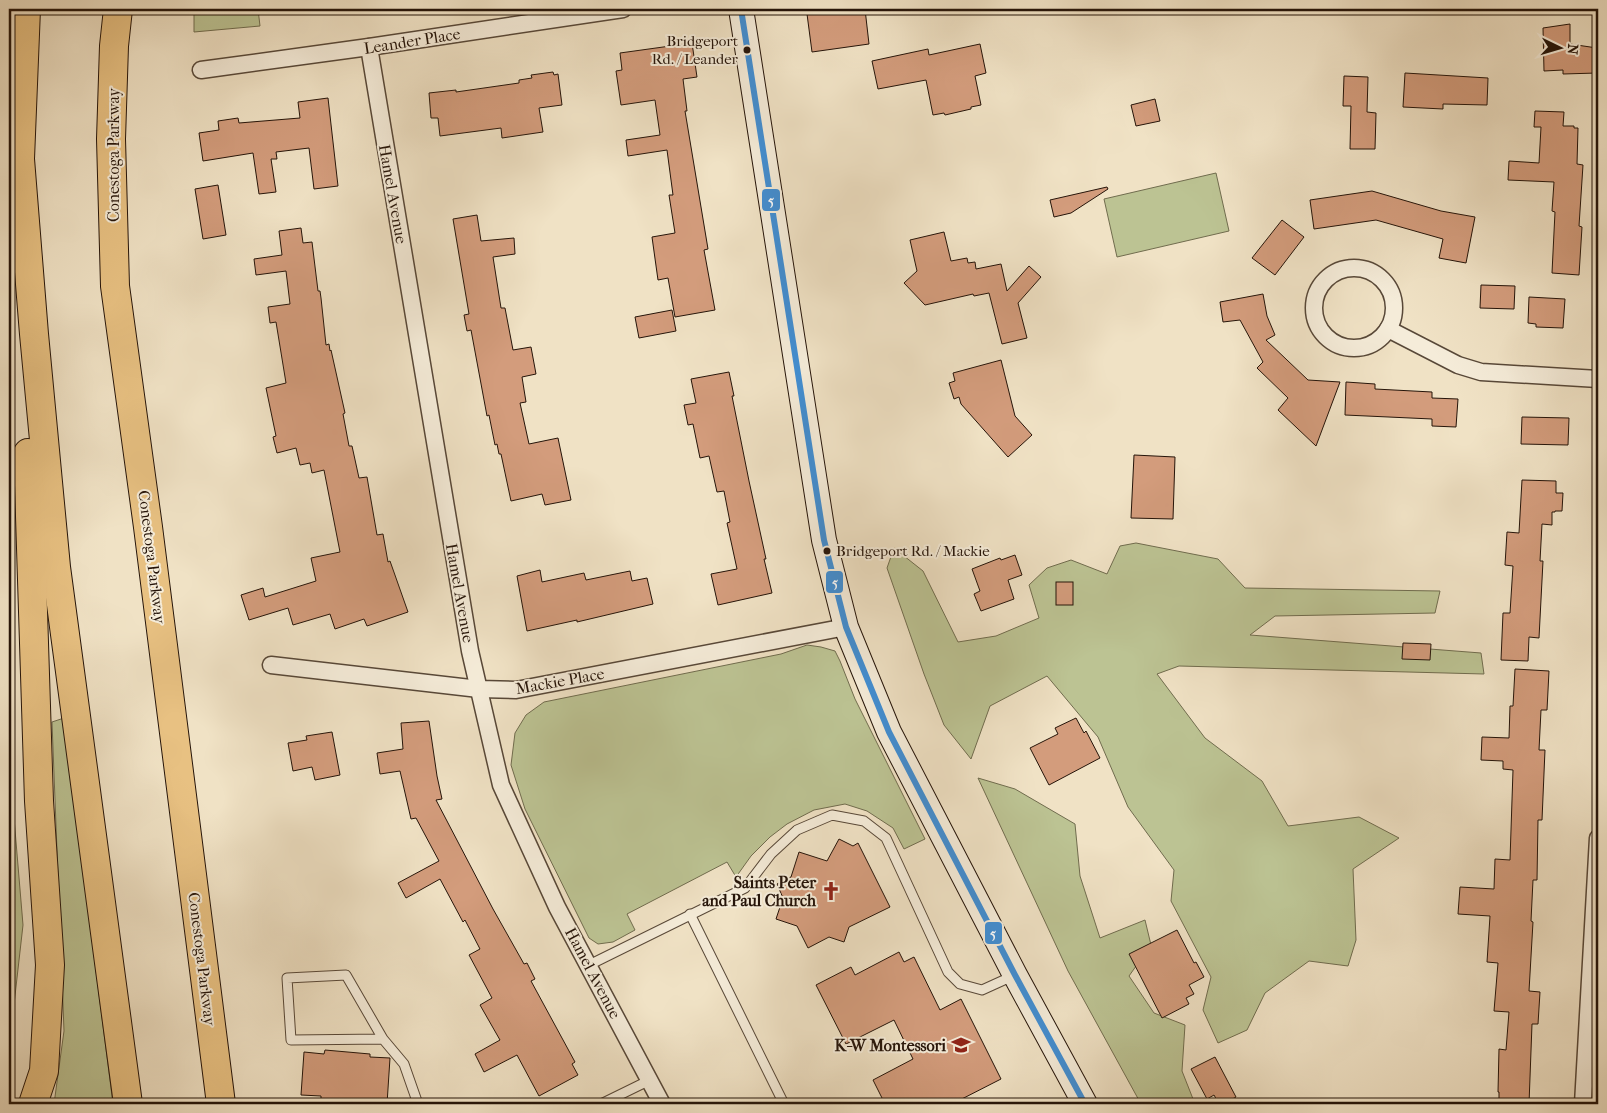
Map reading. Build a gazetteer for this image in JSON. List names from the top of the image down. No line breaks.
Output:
{"streets":{"highway":["Conestoga Parkway"],"street":["Leander Place","Hamel Avenue","Mackie Place"]},"crossings":[["Leander Place","Hamel Avenue"],["Hamel Avenue","Mackie Place"]],"places":{"other":["Bridgeport Rd. / Leander","Bridgeport Rd. / Mackie"],"church":["Saints Peter and Paul Church"],"school or university":["K-W Montessori"]},"lines":["transit line 5"],"north":"right"}
